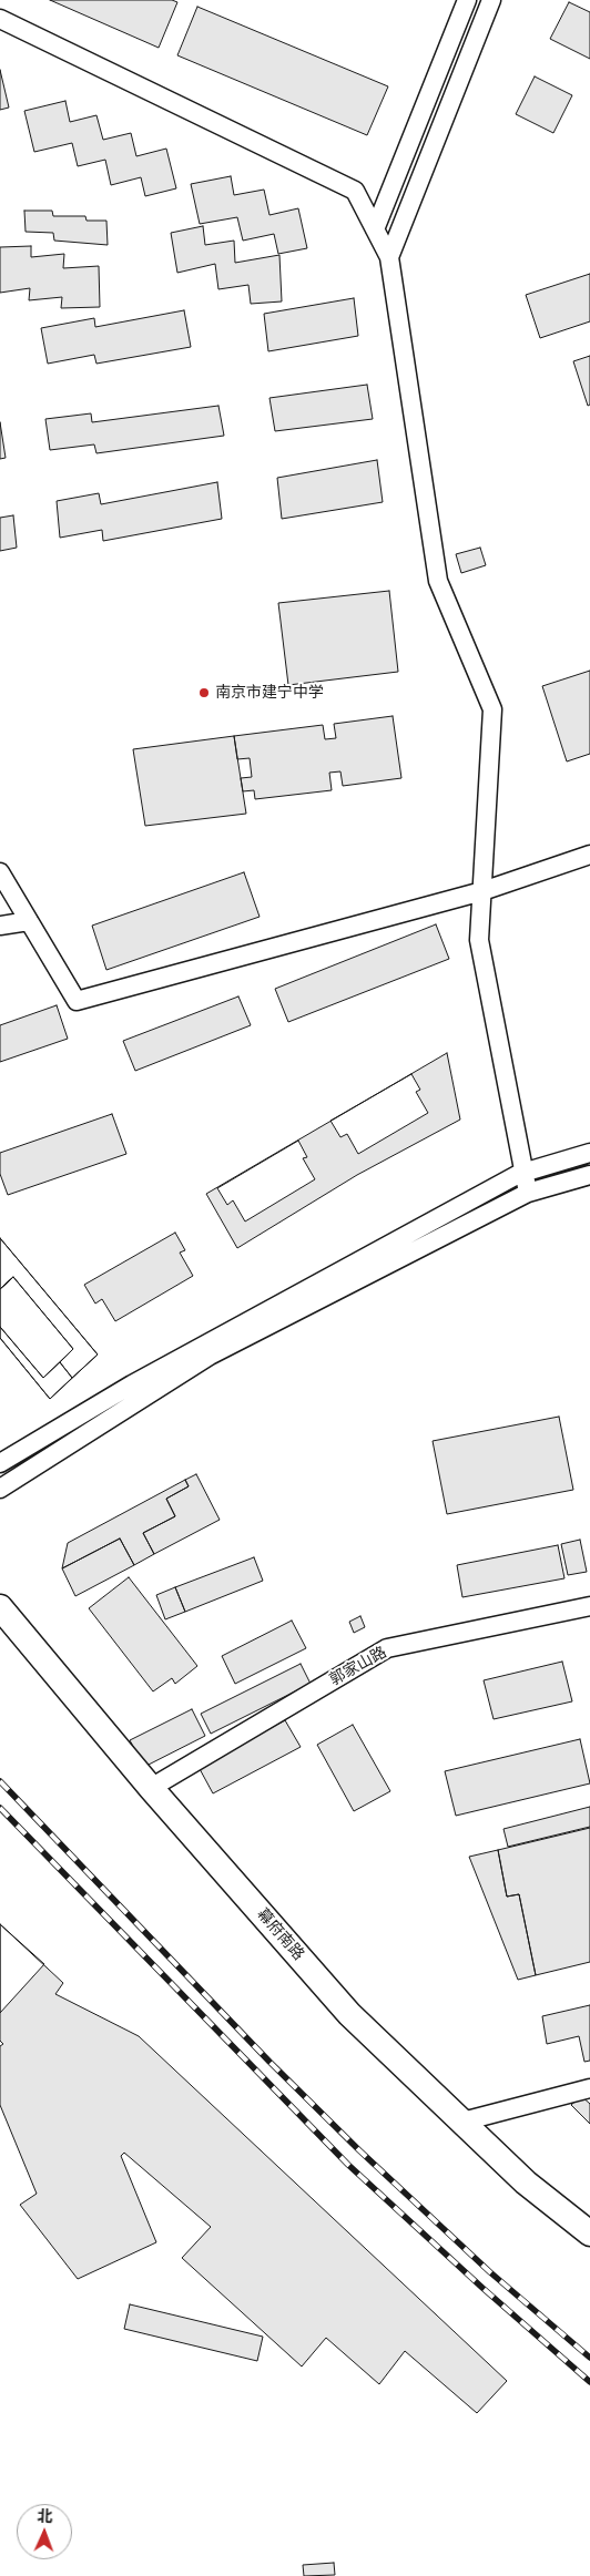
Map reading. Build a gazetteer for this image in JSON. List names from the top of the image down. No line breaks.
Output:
{"streets":{"street":["郭家山路","幕府南路"]},"crossings":[["郭家山路","幕府南路"]],"places":["南京市建宁中学"],"north":"top"}
